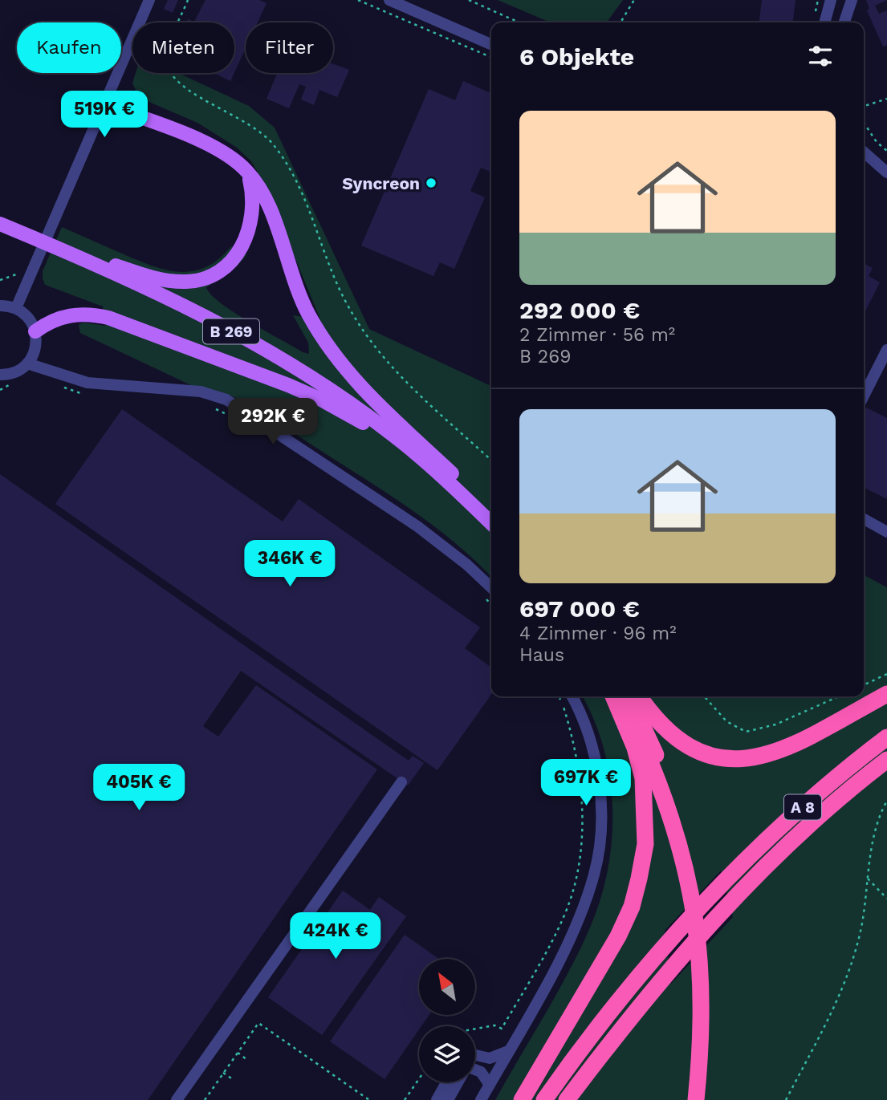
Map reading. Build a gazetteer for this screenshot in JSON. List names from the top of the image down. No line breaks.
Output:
{"streets":{"highway":["A 8"],"main road":["B 269"]},"places":["Syncreon"],"north":"top left","page":{"chip":["Kaufen","Mieten","Filter"],"heading":"6 Objekte","list":[{"name":"292 000 €","note":"2 Zimmer · 56 m² · B 269"},{"name":"697 000 €","note":"4 Zimmer · 96 m² · Haus"}],"price":["519K €","292K €","346K €","697K €","405K €","424K €"]}}
